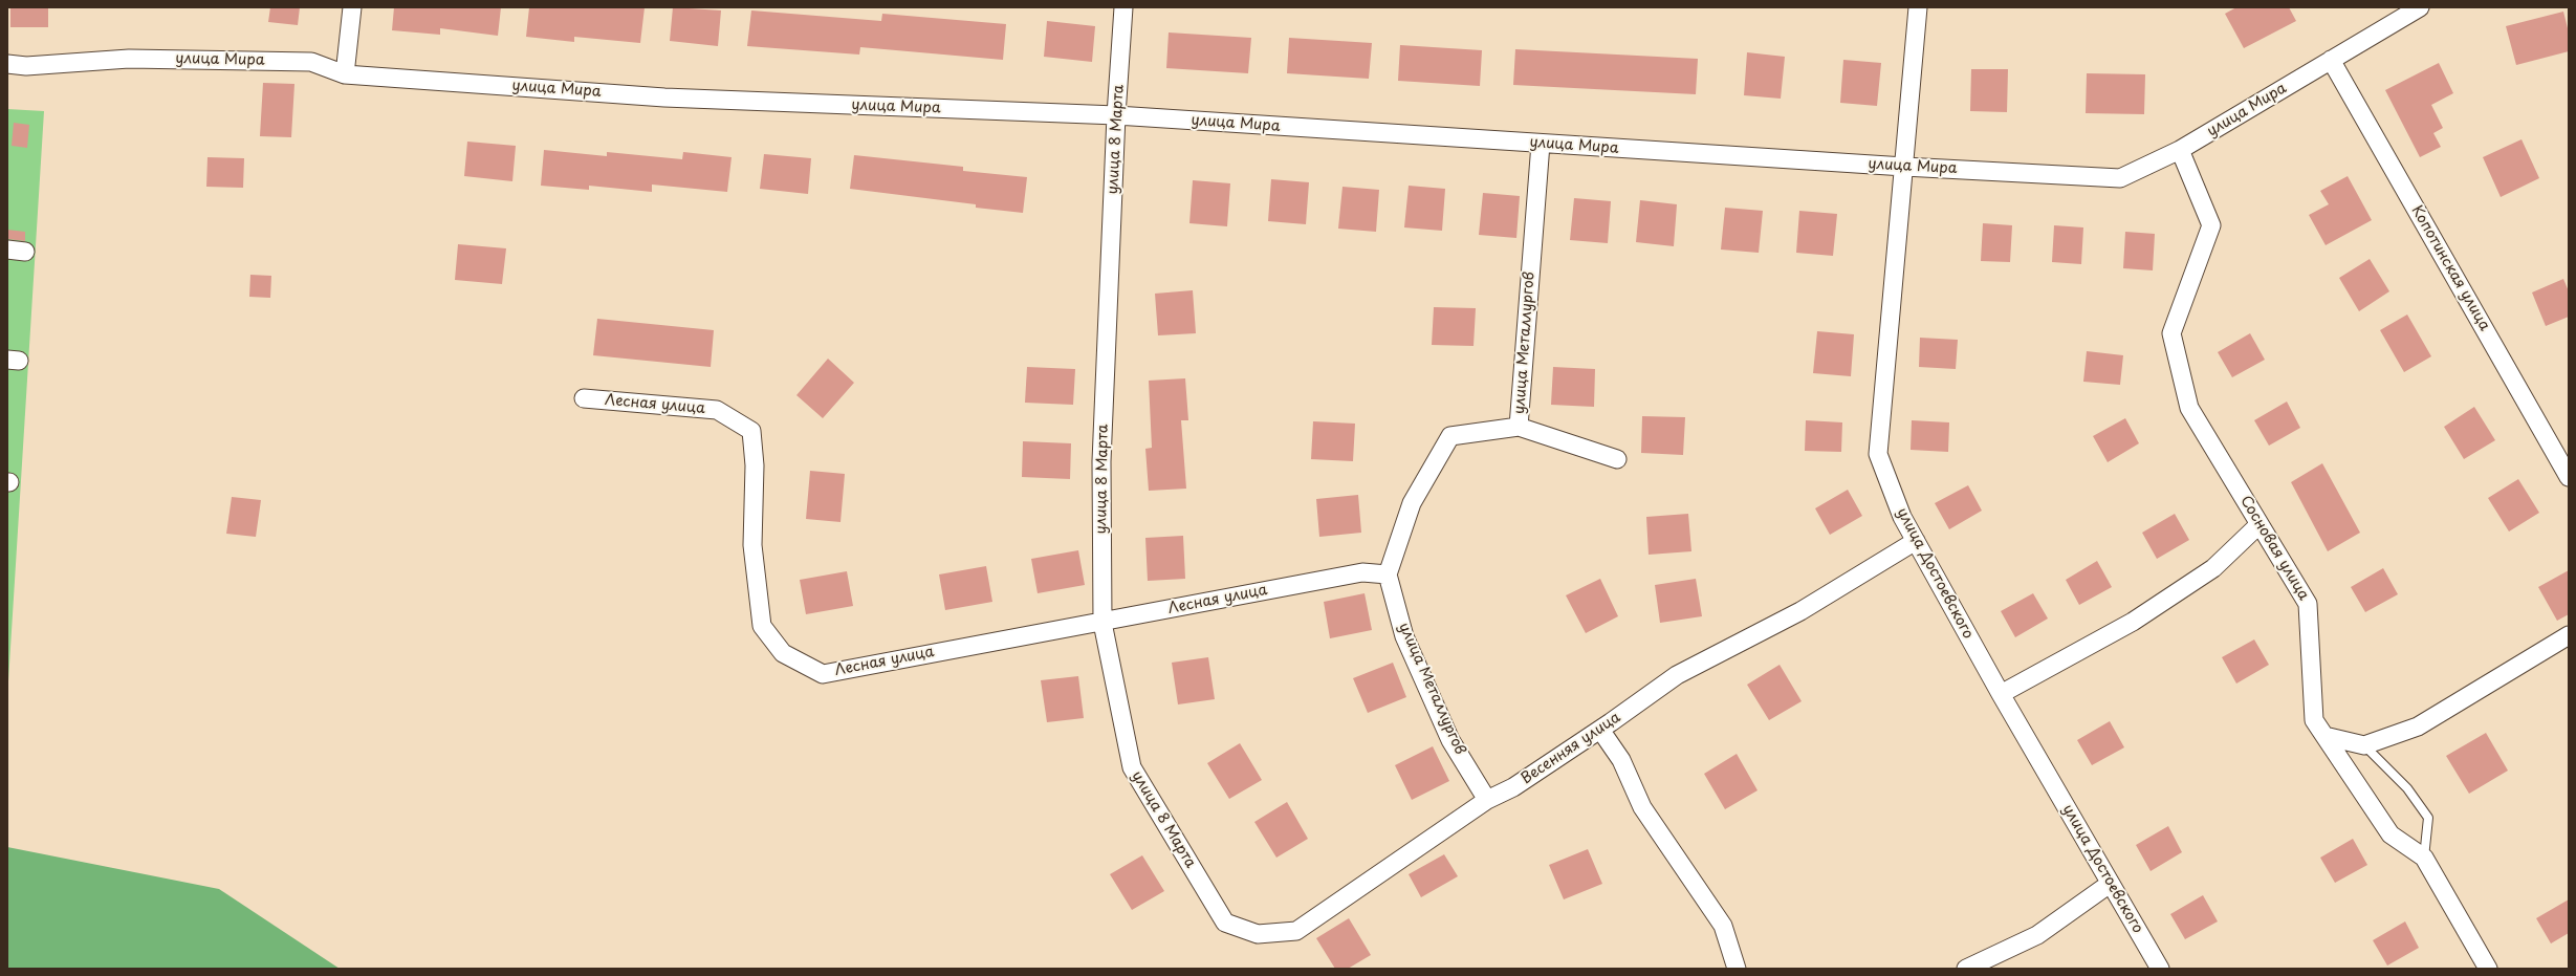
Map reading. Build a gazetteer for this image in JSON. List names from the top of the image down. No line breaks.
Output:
{"streets":{"street":["улица Мира","улица 8 Марта","Копотинская улица","улица Металлургов","Лесная улица","Сосновая улица","улица Достоевского","Весенняя улица"]},"crossings":[["улица Мира","улица 8 Марта"],["улица Мира","Копотинская улица"],["улица Мира","улица Металлургов"],["улица Мира","Сосновая улица"],["улица Мира","улица Достоевского"],["улица 8 Марта","Лесная улица"],["улица 8 Марта","Весенняя улица"],["улица Металлургов","Лесная улица"],["улица Металлургов","Весенняя улица"],["улица Достоевского","Весенняя улица"]]}
